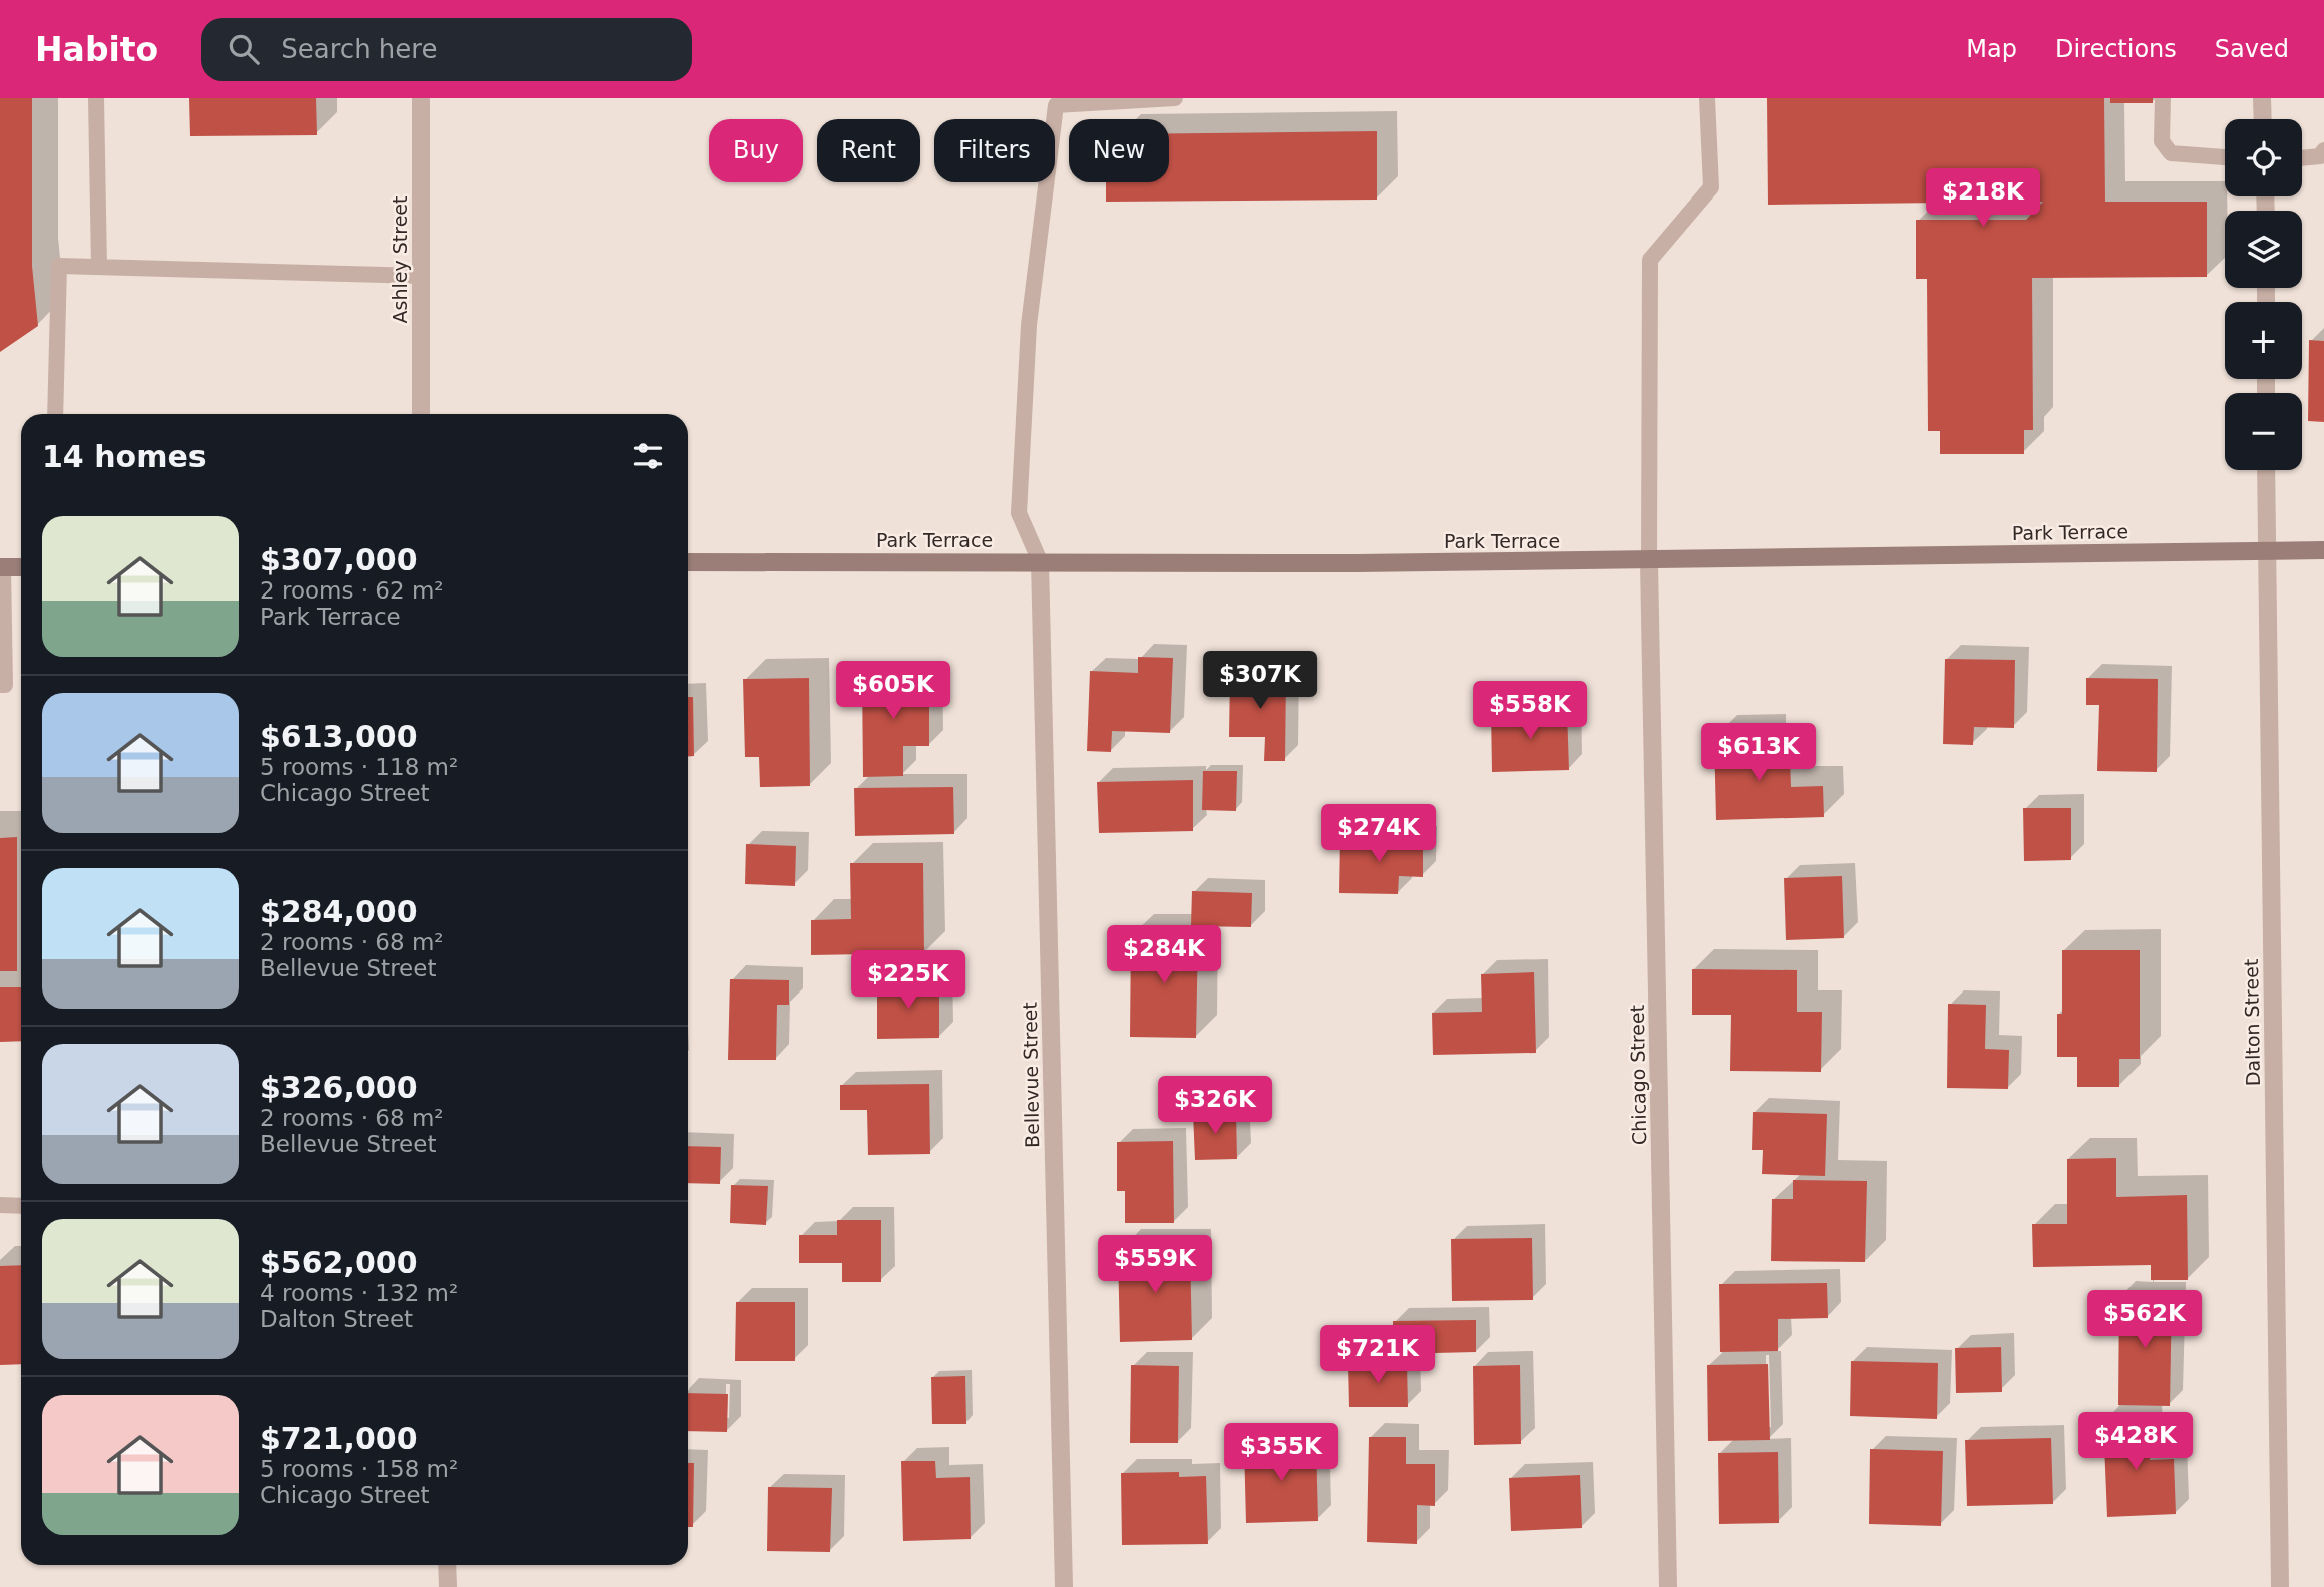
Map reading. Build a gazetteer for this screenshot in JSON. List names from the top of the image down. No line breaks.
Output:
{"streets":{"street":["Ashley Street","Park Terrace","Dalton Street","Bellevue Street","Chicago Street"]},"crossings":[["Park Terrace","Dalton Street"],["Park Terrace","Bellevue Street"],["Park Terrace","Chicago Street"]],"page":{"header":"Habito","search":"Search here","nav":["Map","Directions","Saved"],"map_buttons":["+","−"],"chip":["Buy","Rent","Filters","New"],"price":["$218K","$307K","$605K","$558K","$613K","$274K","$284K","$225K","$326K","$559K","$562K","$721K","$428K","$355K"],"heading":"14 homes","list":[{"name":"$307,000","note":"2 rooms · 62 m² · Park Terrace"},{"name":"$613,000","note":"5 rooms · 118 m² · Chicago Street"},{"name":"$284,000","note":"2 rooms · 68 m² · Bellevue Street"},{"name":"$326,000","note":"2 rooms · 68 m² · Bellevue Street"},{"name":"$562,000","note":"4 rooms · 132 m² · Dalton Street"},{"name":"$721,000","note":"5 rooms · 158 m² · Chicago Street"}]}}
